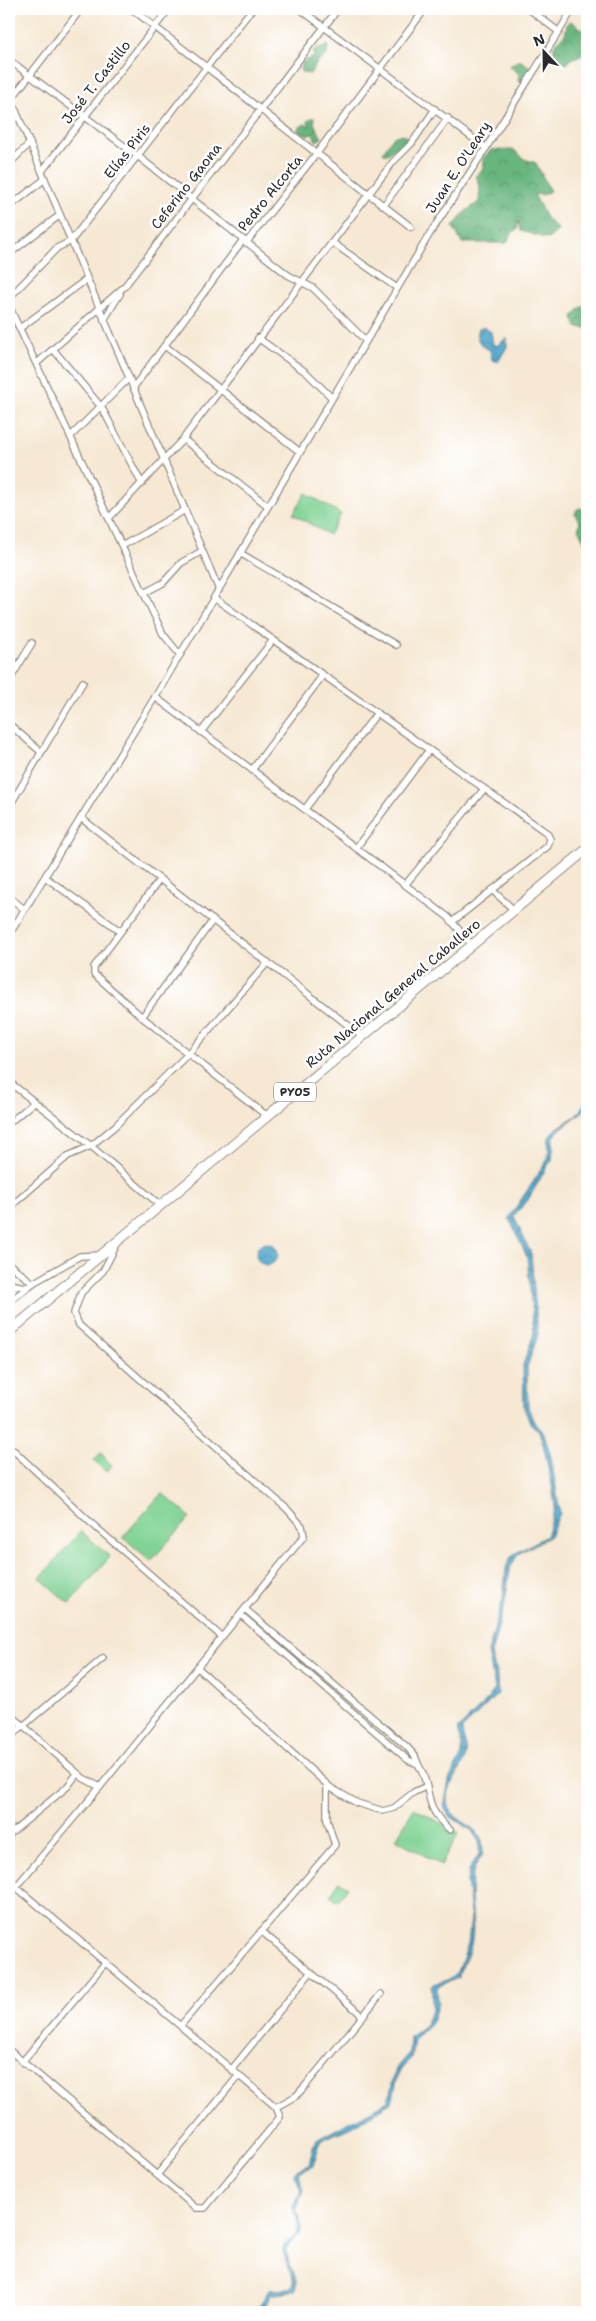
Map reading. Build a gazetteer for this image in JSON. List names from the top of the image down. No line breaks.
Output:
{"streets":{"highway":["Ruta Nacional General Caballero","PY05"],"street":["José T. Castillo","Elías Piris","Juan E. O'Leary","Ceferino Gaona","Pedro Alcorta"]},"north":"top"}
